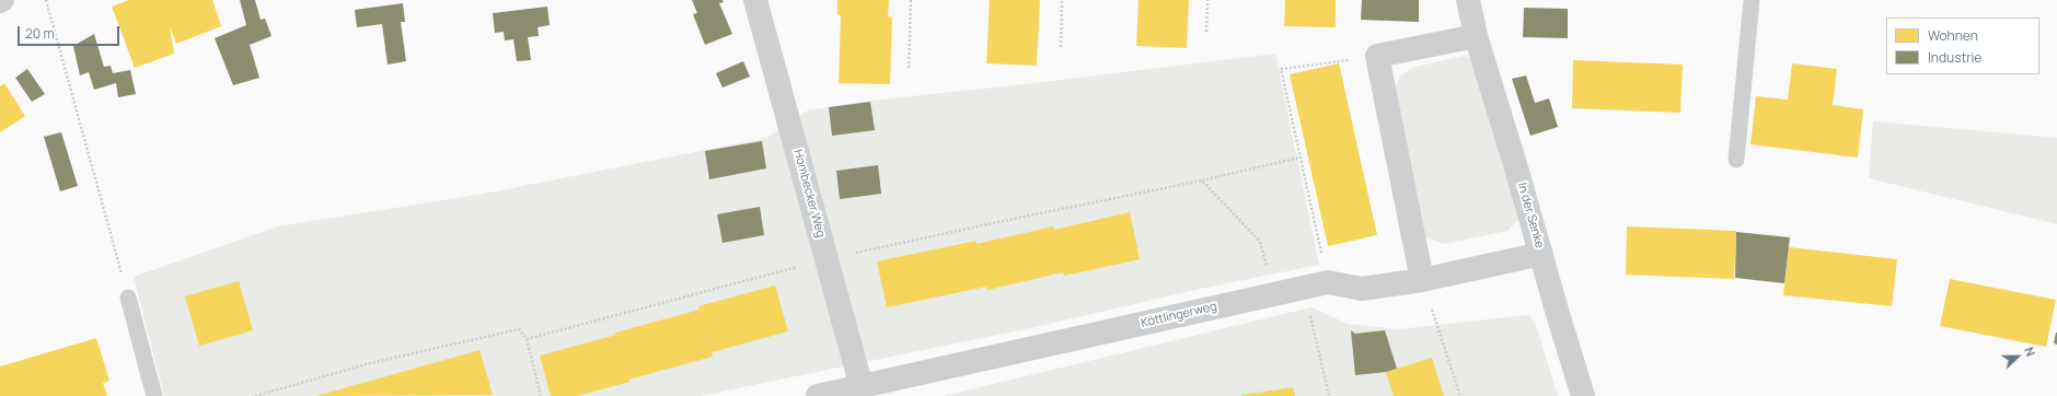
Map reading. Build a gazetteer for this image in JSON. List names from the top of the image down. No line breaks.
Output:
{"streets":{"street":["Hombecker Weg","In der Senke","Köttlingerweg"]},"crossings":[["Hombecker Weg","Köttlingerweg"],["In der Senke","Köttlingerweg"]],"legend":["Wohnen","Industrie"],"scale_bar":"20 m","north":"right"}
